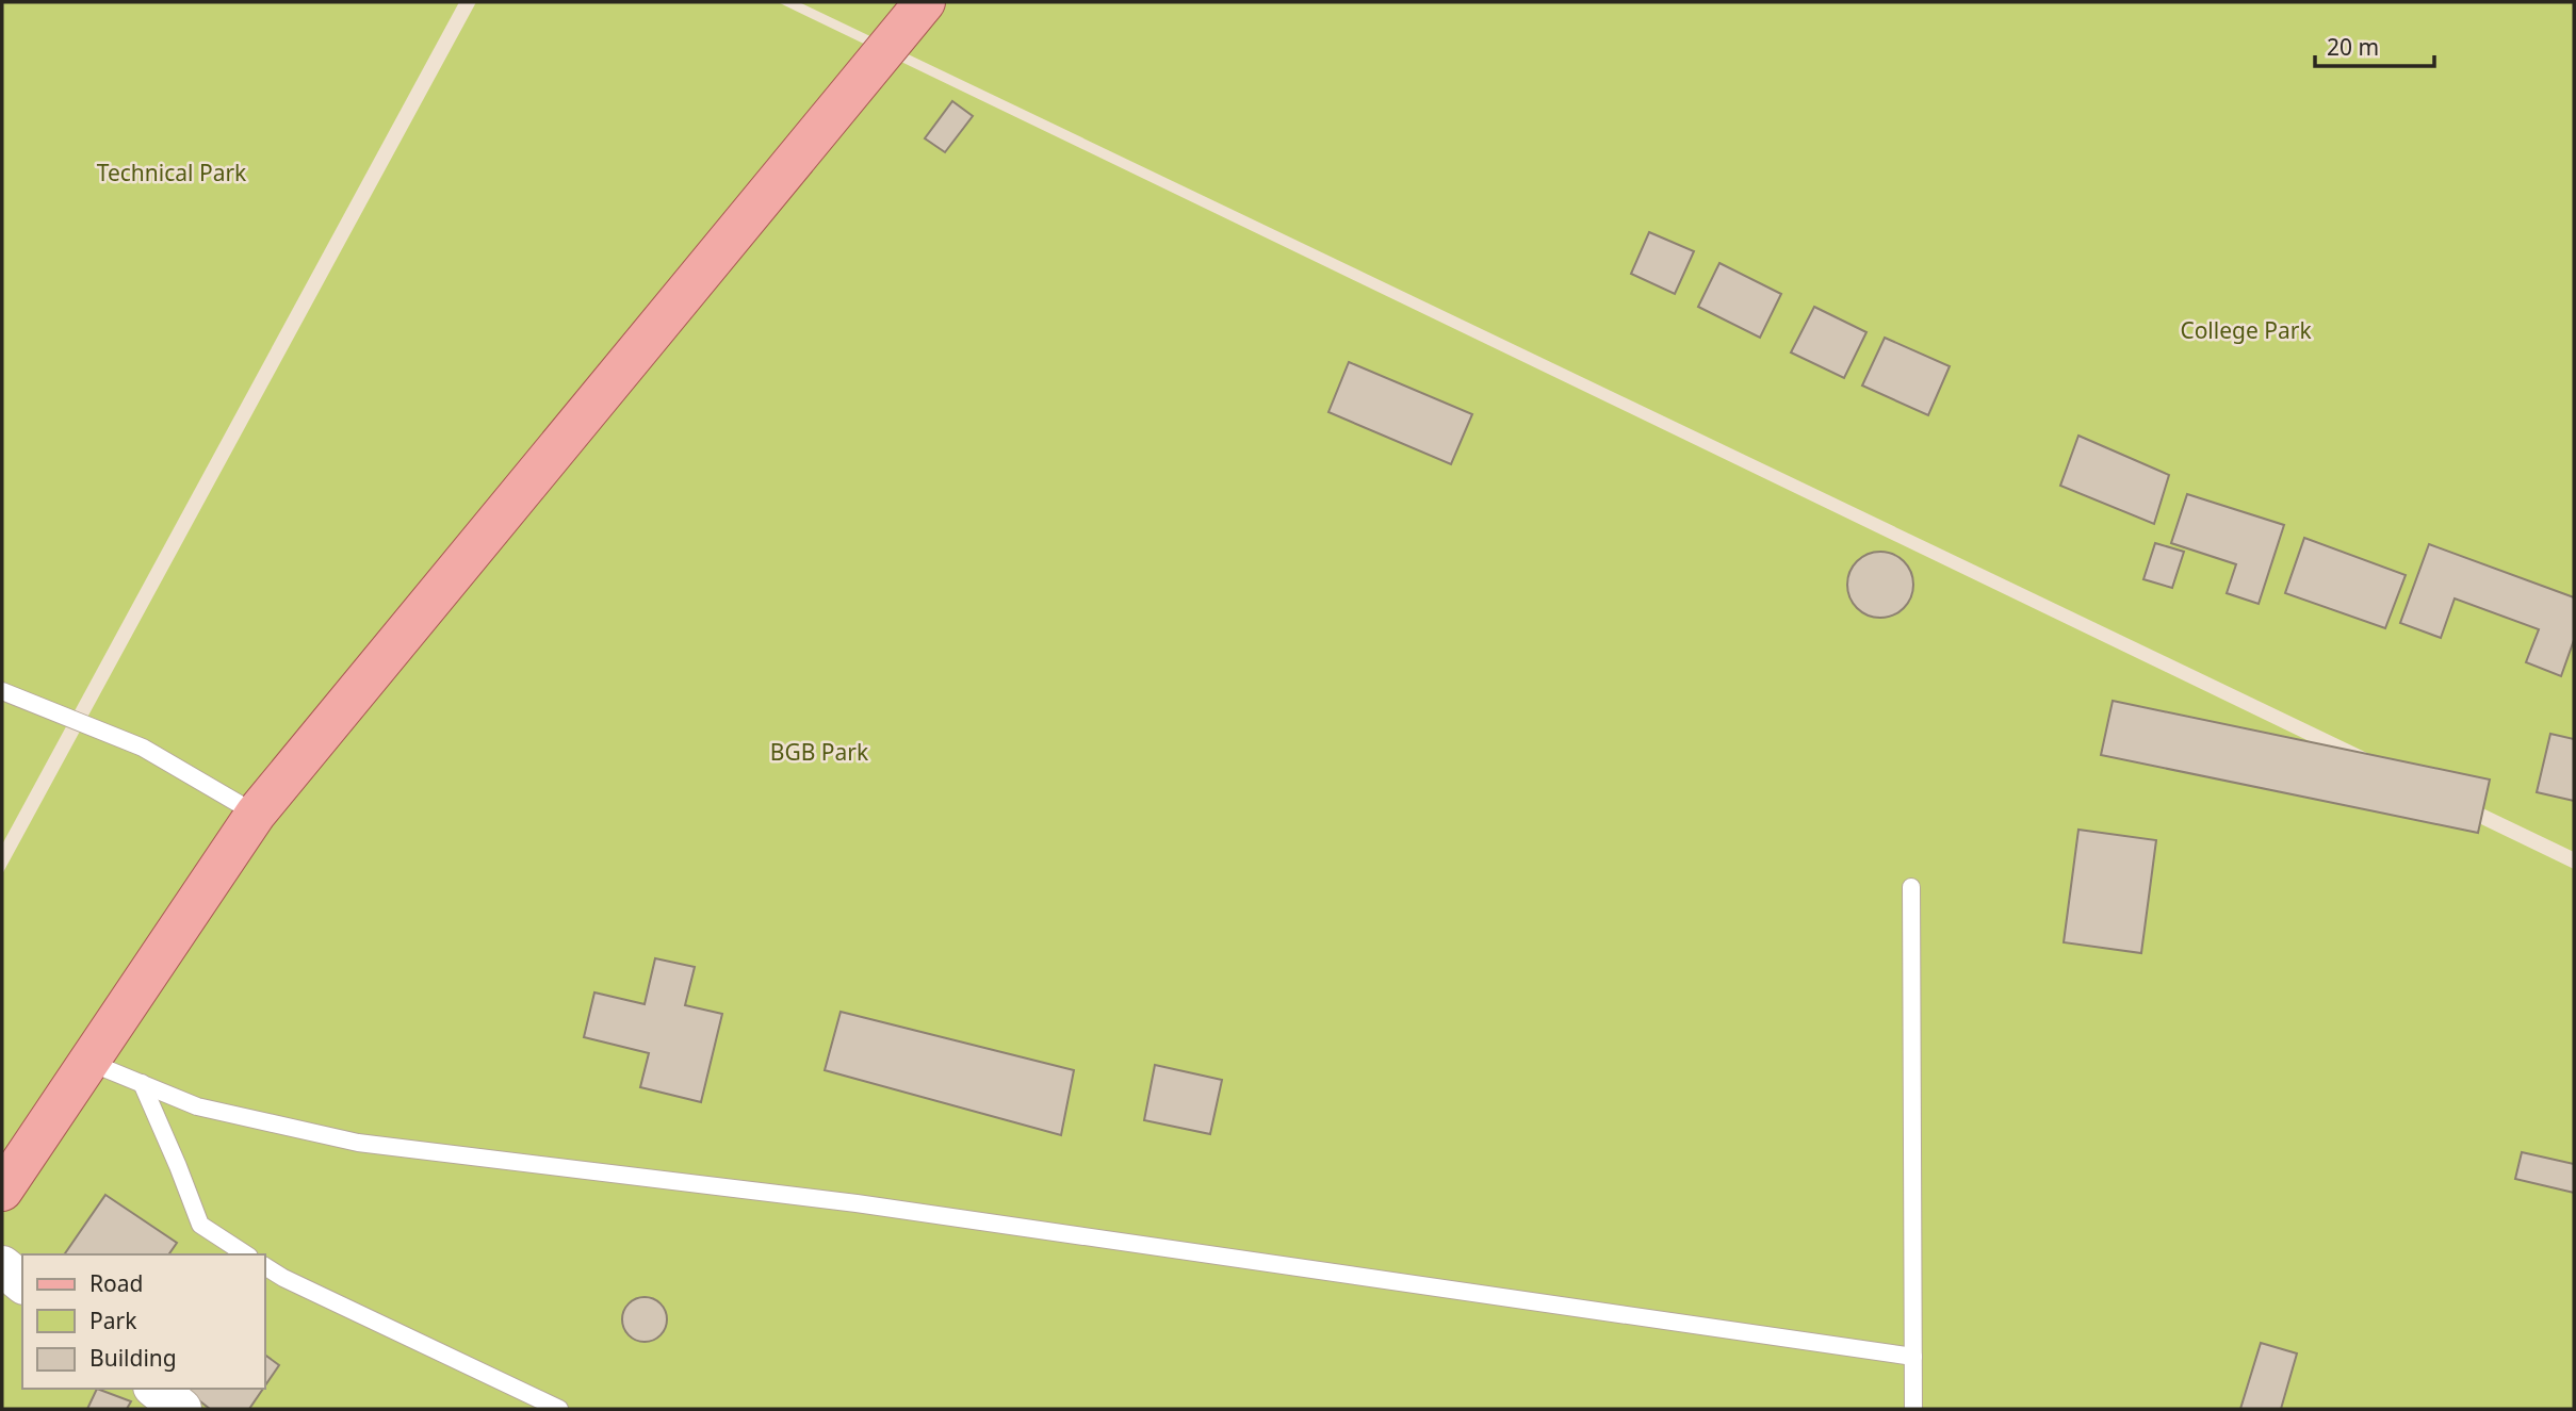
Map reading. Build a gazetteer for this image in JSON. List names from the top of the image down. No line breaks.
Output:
{"parks":["Technical Park","College Park","BGB Park"],"legend":["Road","Park","Building"],"scale_bar":"20 m"}
